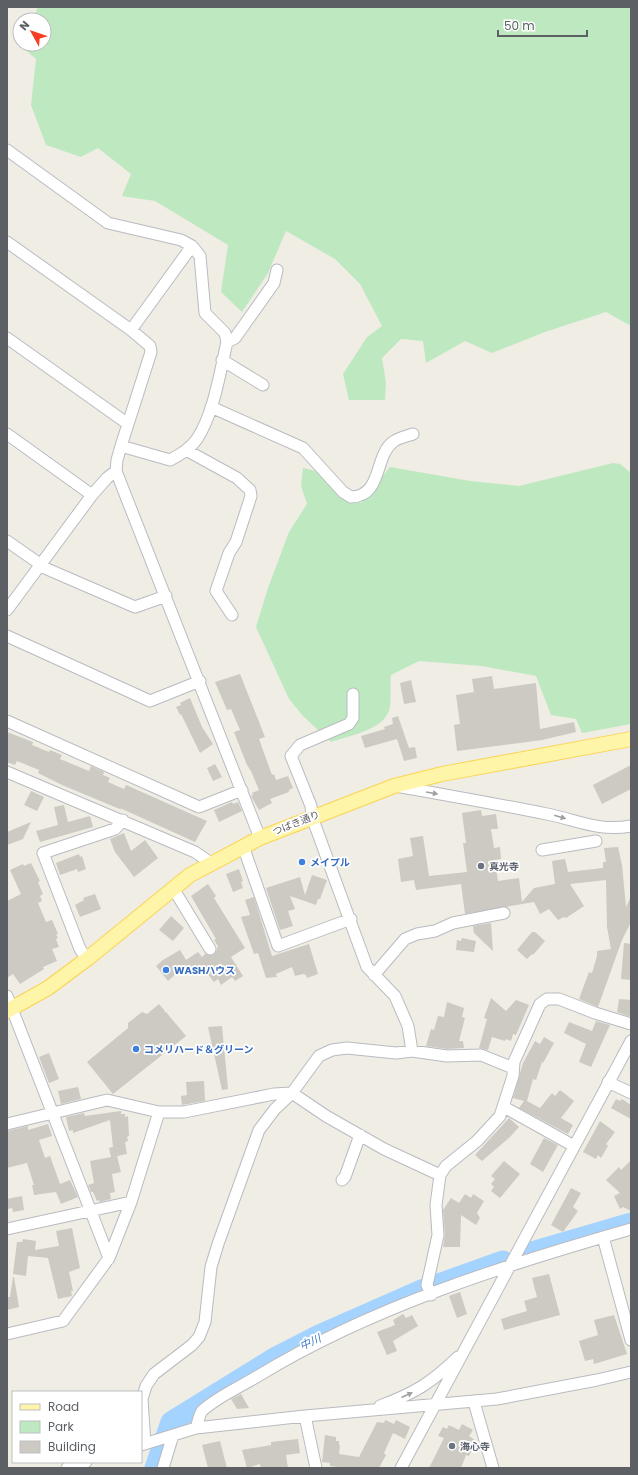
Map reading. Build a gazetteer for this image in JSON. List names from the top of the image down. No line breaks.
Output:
{"streets":{"main road":["つばき通り"]},"water":["中川"],"places":["メイプル","真光寺","WASHハウス","コメリハード＆グリーン","海心寺"],"legend":["Road","Park","Building"],"scale_bar":"50 m","north":"top left"}
